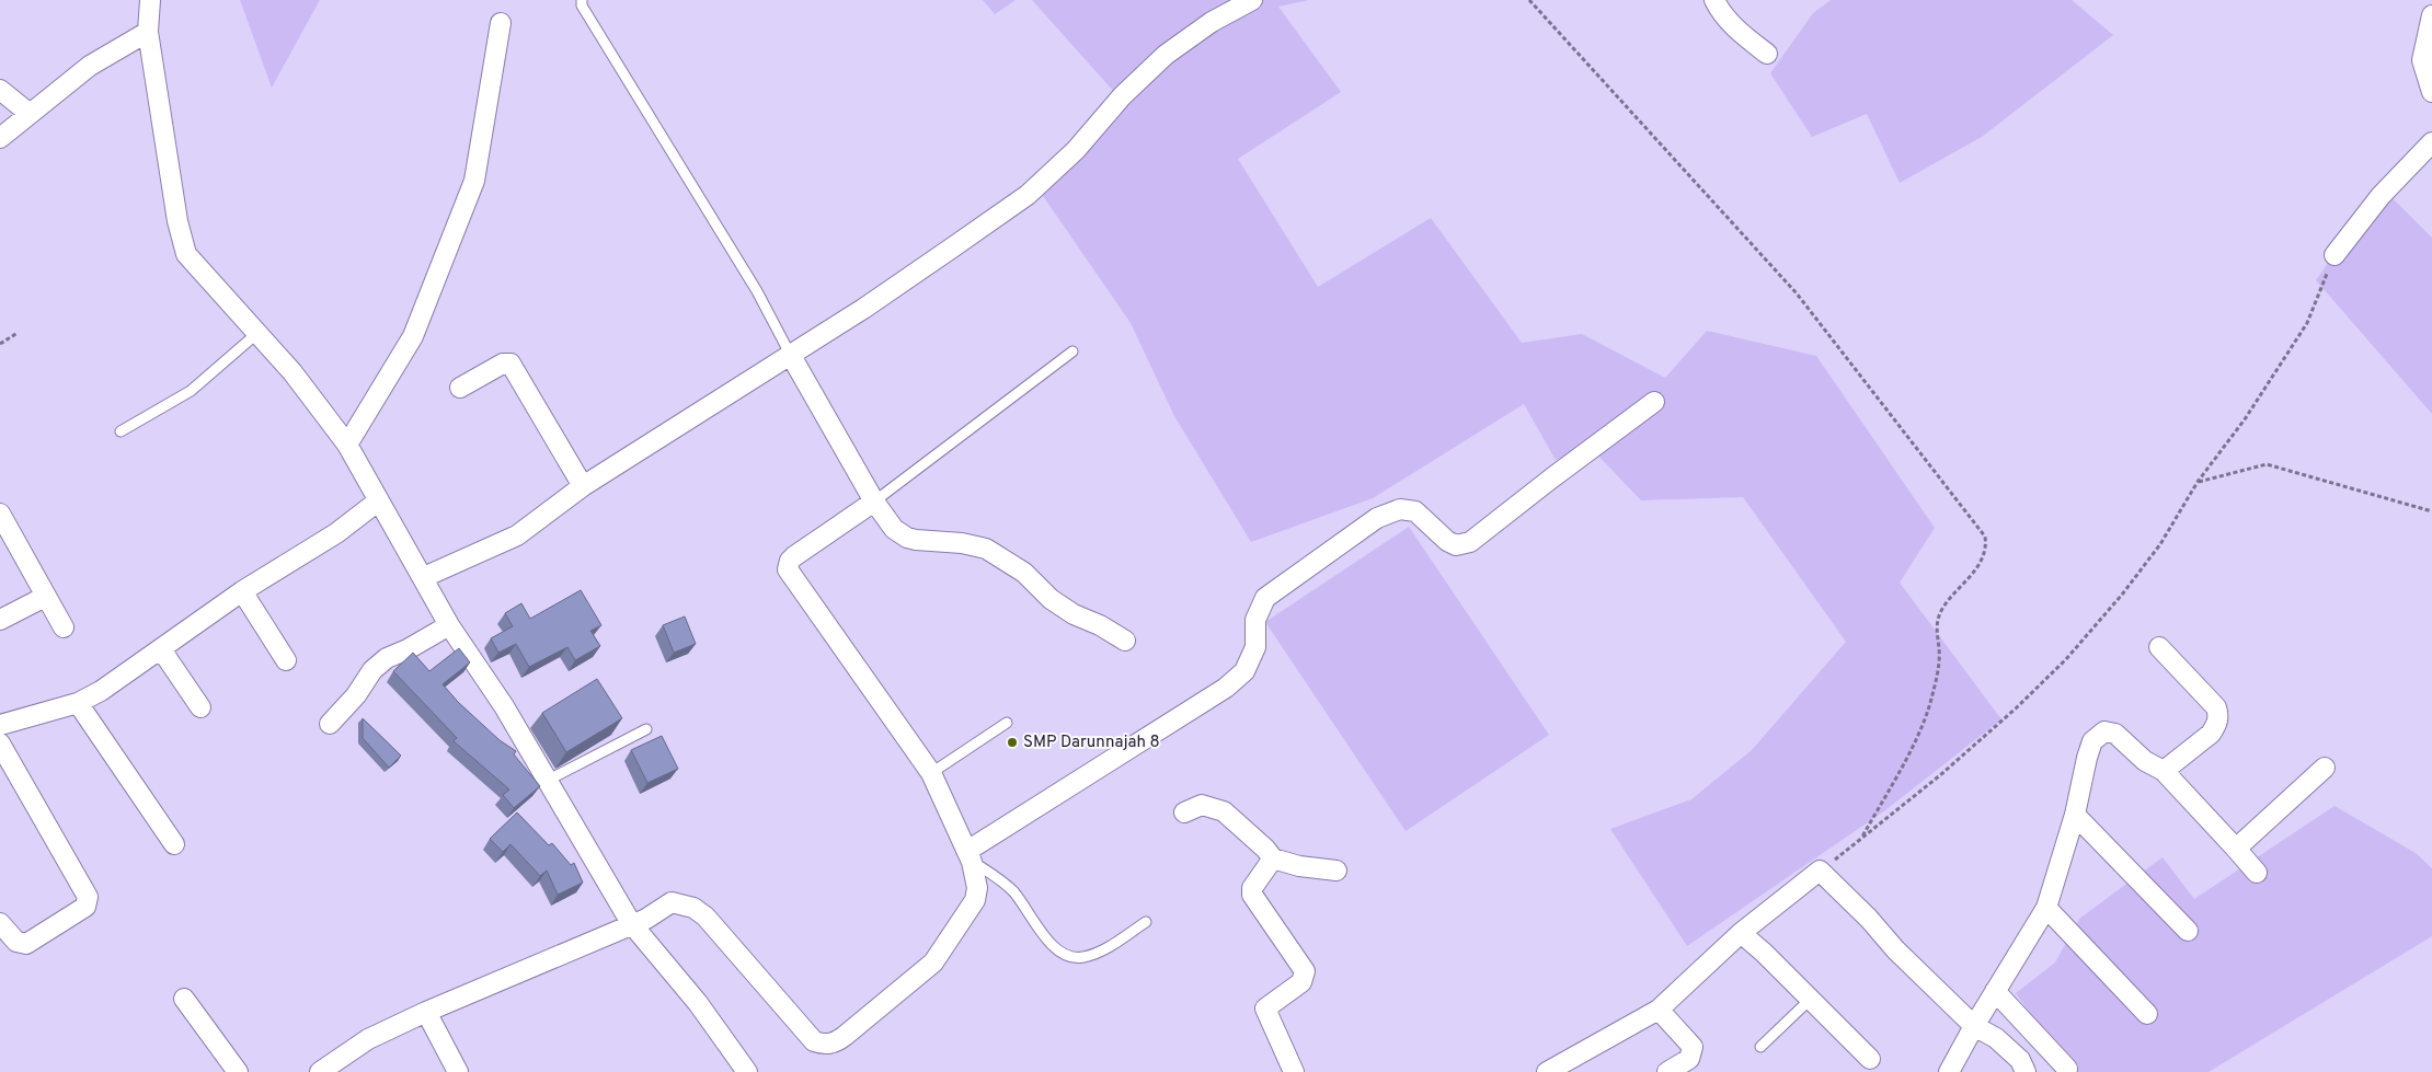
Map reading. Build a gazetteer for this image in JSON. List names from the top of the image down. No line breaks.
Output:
{"places":["SMP Darunnajah 8"]}
